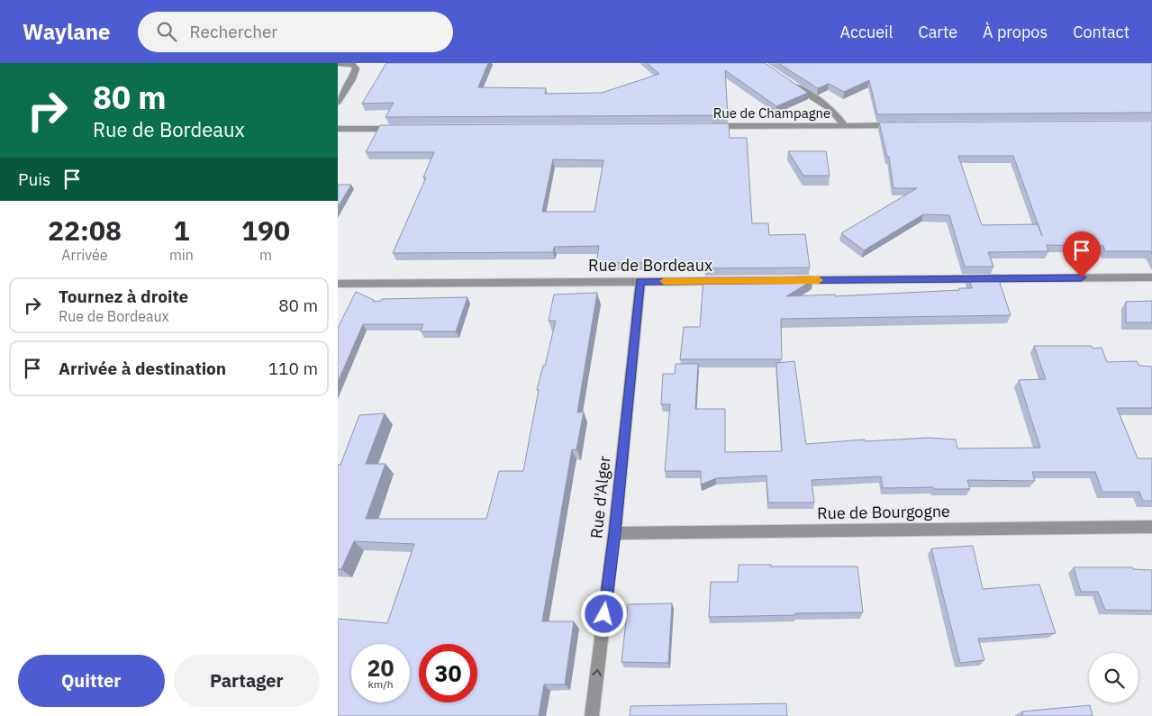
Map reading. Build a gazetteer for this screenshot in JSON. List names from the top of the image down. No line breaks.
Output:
{"streets":{"street":["Rue de Champagne","Rue de Bordeaux","Rue d'Alger","Rue de Bourgogne"]},"crossings":[["Rue de Bordeaux","Rue d'Alger"],["Rue d'Alger","Rue de Bourgogne"]],"one_way":["Rue d'Alger"],"page":{"header":"Waylane","search":"Rechercher","nav":["Accueil","Carte","À propos","Contact"],"turn":["80 m","Rue de Bordeaux"],"then":"Puis","eta":["22:08","Arrivée","1","min","190","m"],"list":[{"name":"Tournez à droite","note":"Rue de Bordeaux","value":"80 m"},{"name":"Arrivée à destination","value":"110 m"}],"speed":"20 km/h","limit":"30","buttons":["Quitter","Partager"]}}
